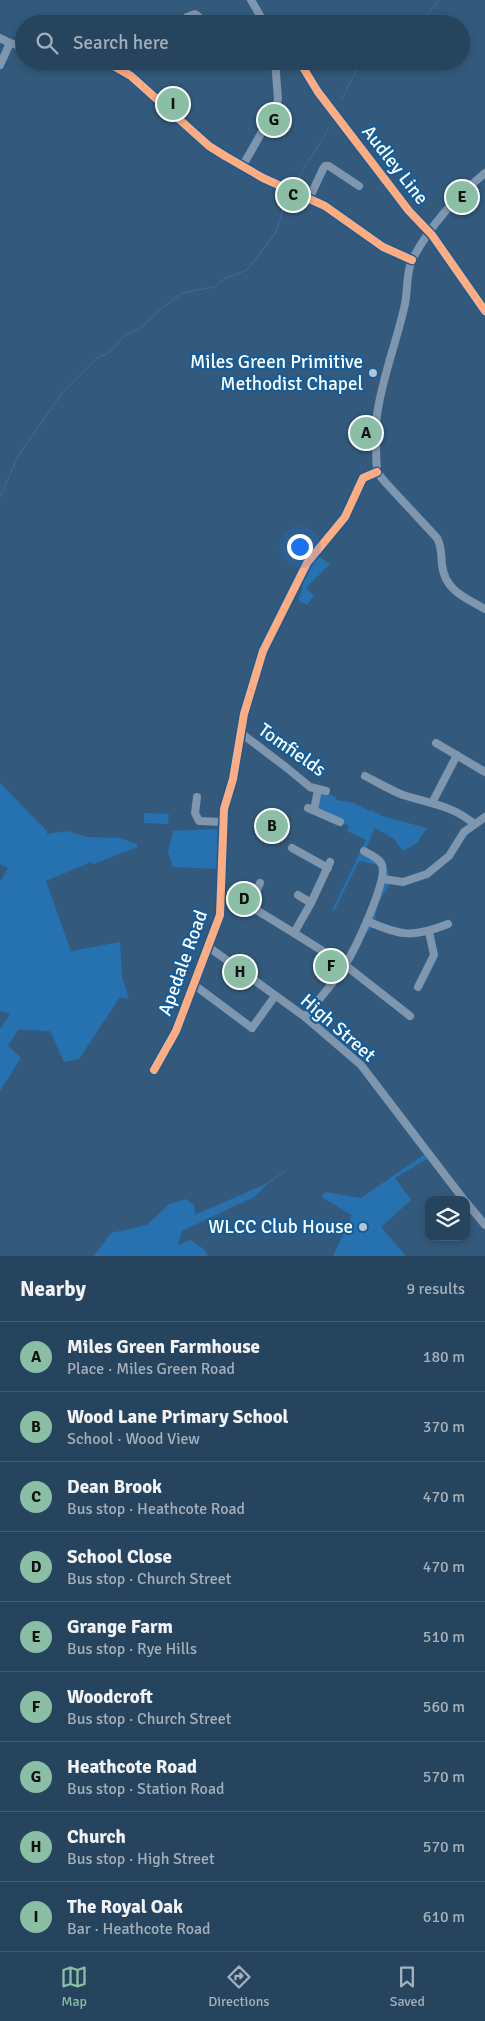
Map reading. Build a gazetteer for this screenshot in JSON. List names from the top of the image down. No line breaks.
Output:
{"streets":{"street":["Tomfields","Apedale Road","High Street"],"cycle path":["Audley Line"]},"crossings":[["Tomfields","Apedale Road"],["Apedale Road","High Street"]],"places":["Miles Green Primitive Methodist Chapel","WLCC Club House"],"page":{"search":"Search here","pins":["I","G","C","E","A","B","D","F","H"],"heading":["Nearby","9 results"],"list":[{"mark":"A","name":"Miles Green Farmhouse","note":"Place · Miles Green Road","value":"180 m"},{"mark":"B","name":"Wood Lane Primary School","note":"School · Wood View","value":"370 m"},{"mark":"C","name":"Dean Brook","note":"Bus stop · Heathcote Road","value":"470 m"},{"mark":"D","name":"School Close","note":"Bus stop · Church Street","value":"470 m"},{"mark":"E","name":"Grange Farm","note":"Bus stop · Rye Hills","value":"510 m"},{"mark":"F","name":"Woodcroft","note":"Bus stop · Church Street","value":"560 m"},{"mark":"G","name":"Heathcote Road","note":"Bus stop · Station Road","value":"570 m"},{"mark":"H","name":"Church","note":"Bus stop · High Street","value":"570 m"},{"mark":"I","name":"The Royal Oak","note":"Bar · Heathcote Road","value":"610 m"}],"nav":["Map","Directions","Saved"]}}
